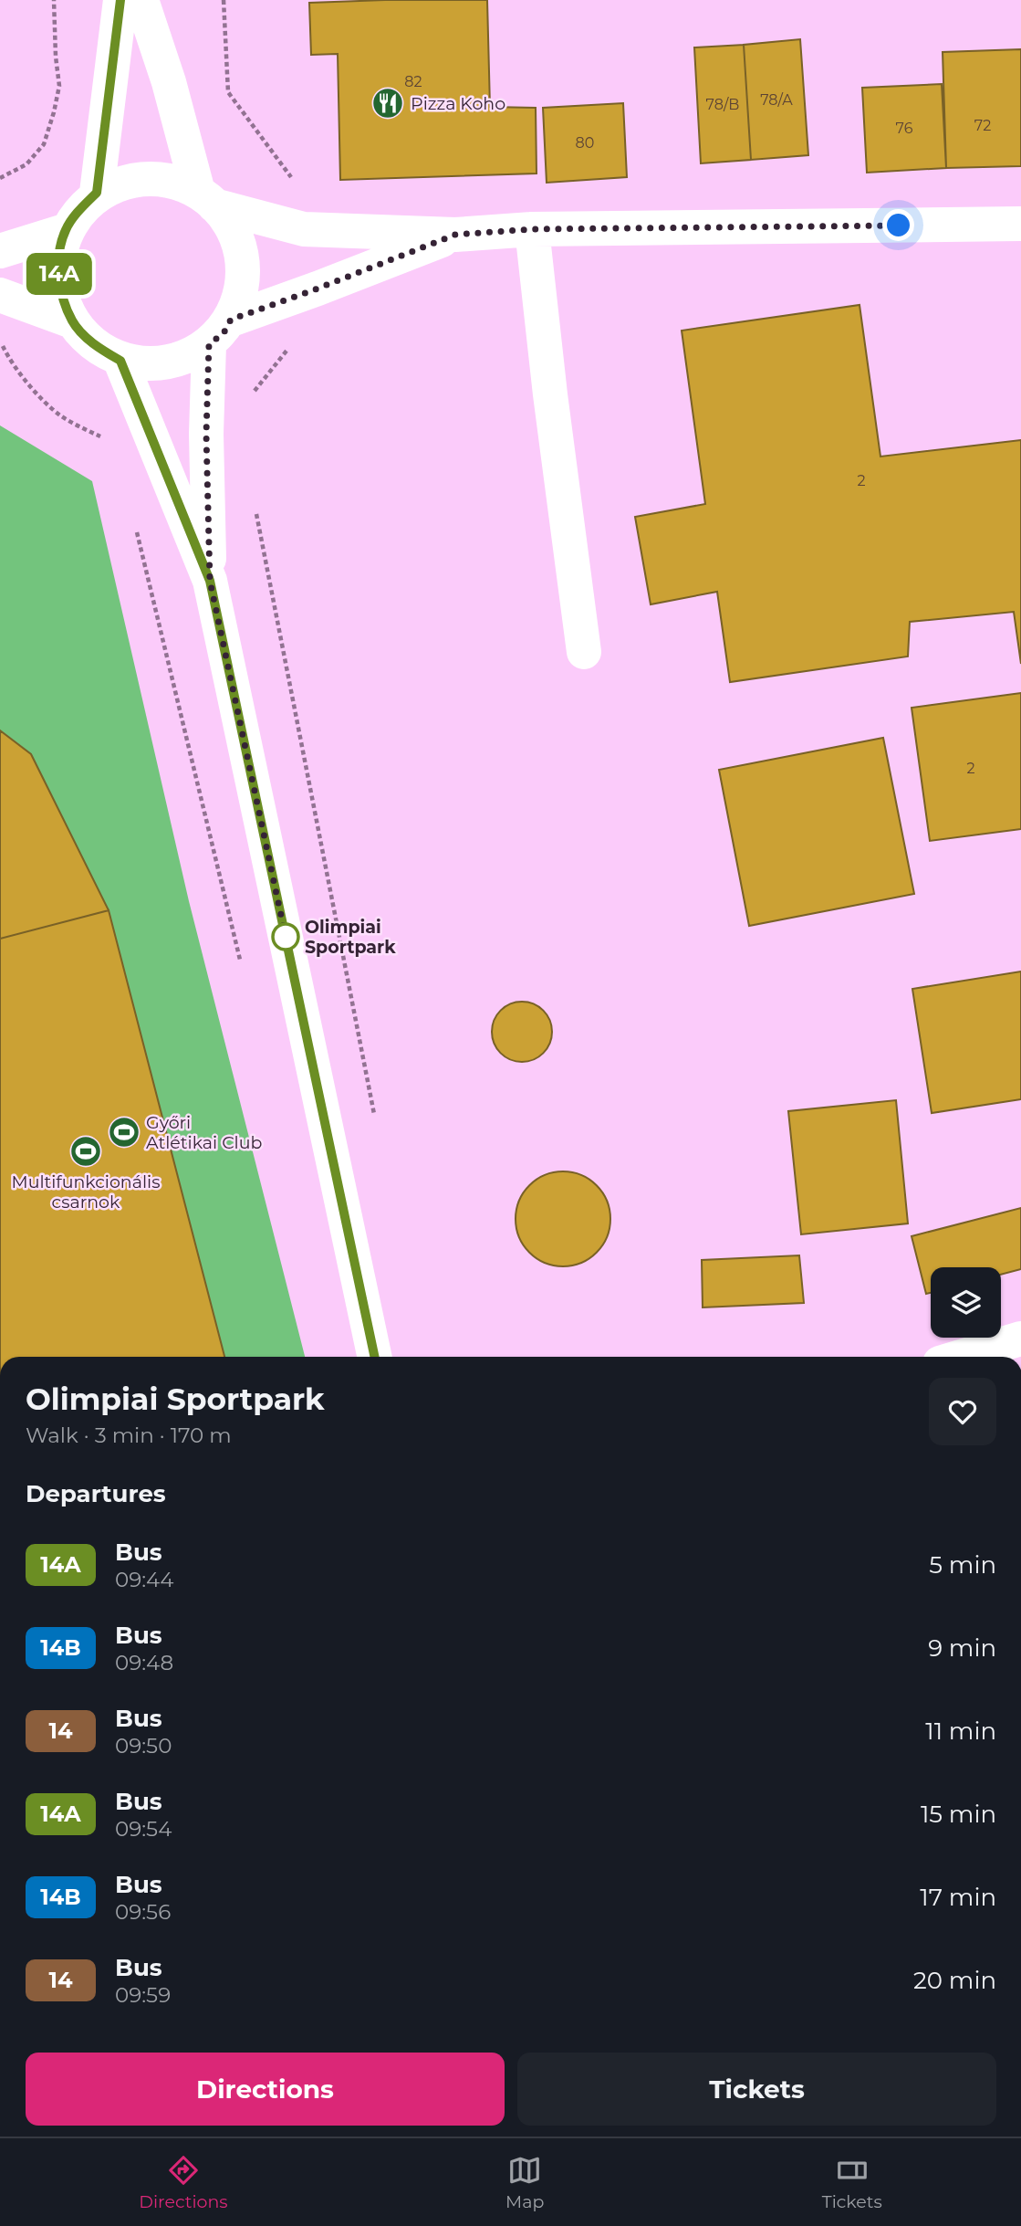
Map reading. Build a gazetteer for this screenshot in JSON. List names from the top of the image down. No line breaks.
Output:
{"places":{"restaurant":["Pizza Koho"],"other":["Olimpiai Sportpark"],"sports":["Győri Atlétikai Club","Multifunkcionális csarnok"]},"lines":["bus line 14A"],"house_numbers":["82","78/A","78/B","72","76","80","2","2"],"page":{"on_map":"14A","heading":[["Olimpiai Sportpark","Walk · 3 min · 170 m"],"Departures"],"list":[{"mark":"14A","name":"Bus","note":"09:44","value":"5 min"},{"mark":"14B","name":"Bus","note":"09:48","value":"9 min"},{"mark":"14","name":"Bus","note":"09:50","value":"11 min"},{"mark":"14A","name":"Bus","note":"09:54","value":"15 min"},{"mark":"14B","name":"Bus","note":"09:56","value":"17 min"},{"mark":"14","name":"Bus","note":"09:59","value":"20 min"}],"buttons":["Directions","Tickets"],"tabs":["Directions","Map","Tickets"]}}
